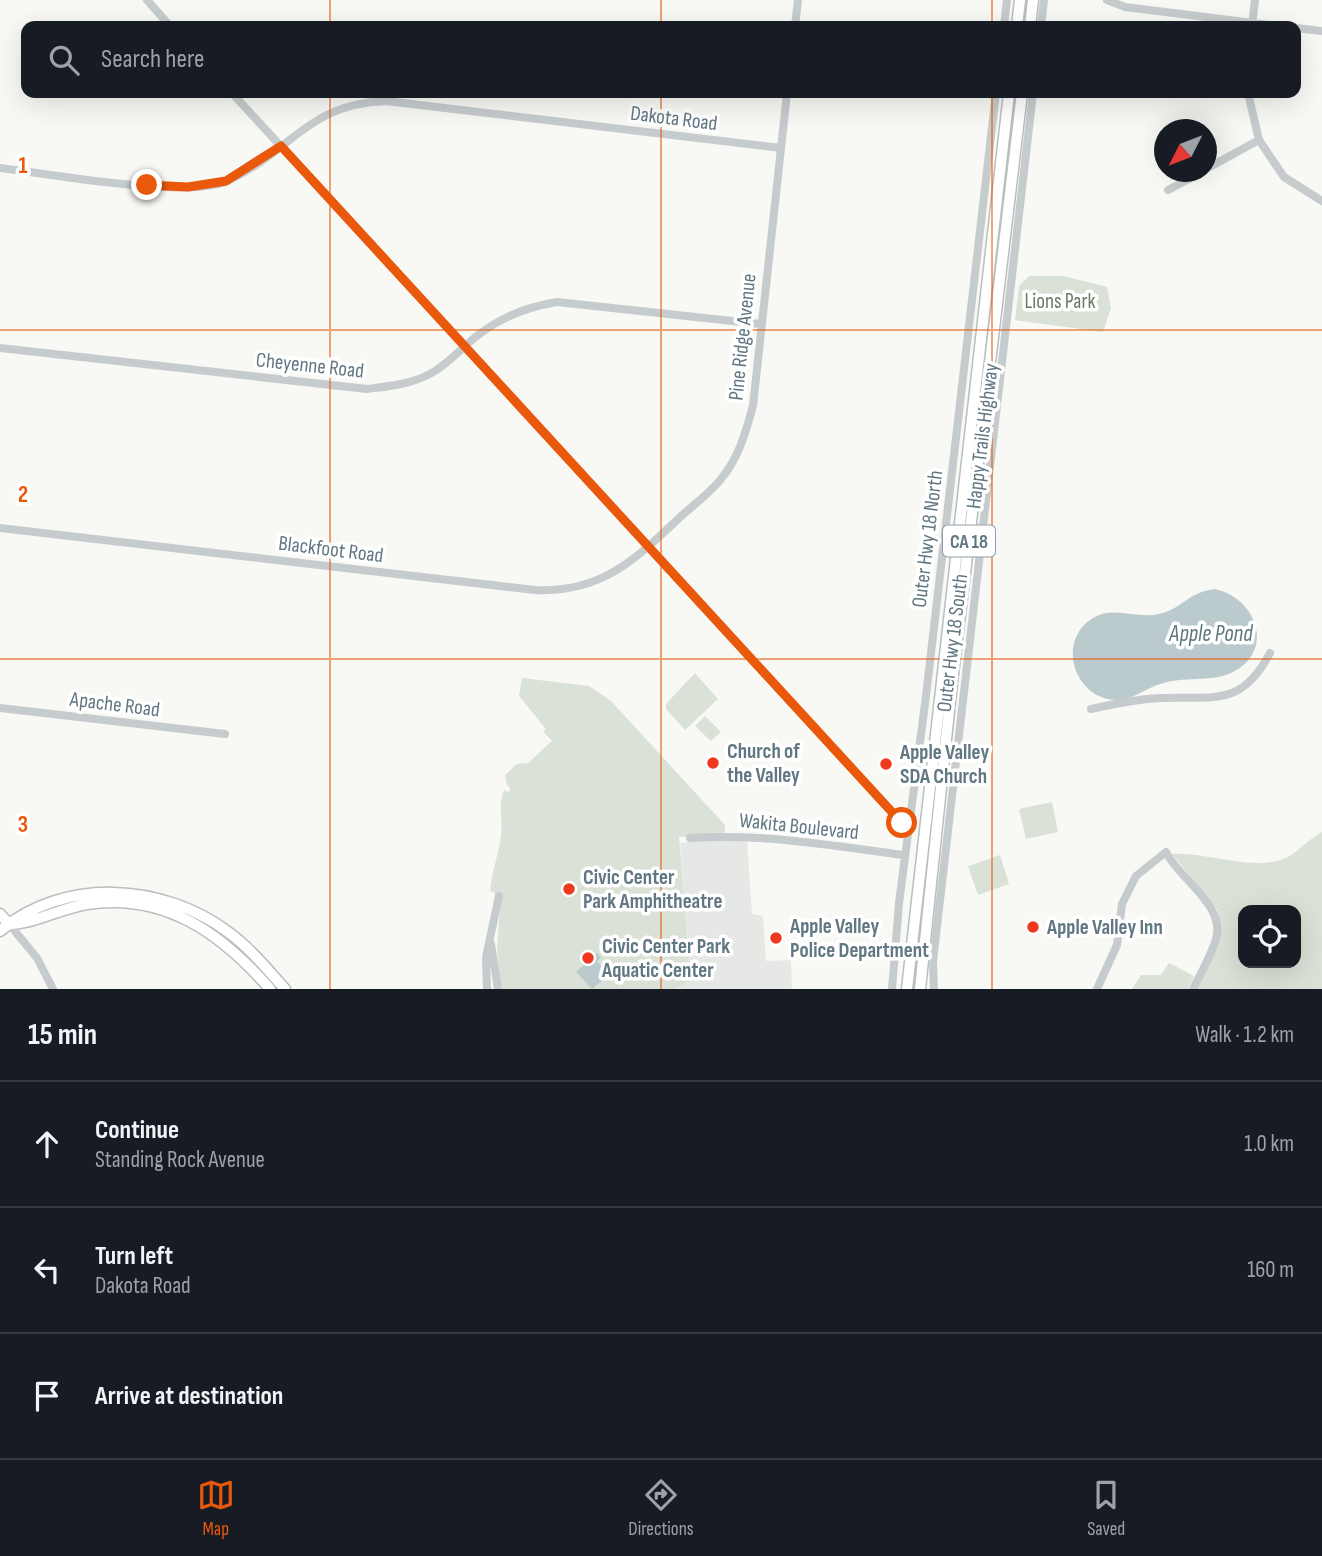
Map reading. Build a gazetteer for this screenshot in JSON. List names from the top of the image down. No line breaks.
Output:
{"streets":{"main road":["Happy Trails Highway","CA 18"],"street":["Dakota Road","Pine Ridge Avenue","Cheyenne Road","Outer Hwy 18 North","Blackfoot Road","Outer Hwy 18 South","Apache Road","Wakita Boulevard"]},"crossings":[["Dakota Road","Pine Ridge Avenue"],["Pine Ridge Avenue","Cheyenne Road"],["Pine Ridge Avenue","Blackfoot Road"],["Outer Hwy 18 North","Wakita Boulevard"]],"water":["Apple Pond"],"parks":["Lions Park"],"places":["Church of the Valley","Apple Valley SDA Church","Civic Center Park Amphitheatre","Apple Valley Inn","Apple Valley Police Department","Civic Center Park Aquatic Center"],"north":"bottom left","page":{"search":"Search here","heading":["15 min","Walk · 1.2 km"],"list":[["Continue","Standing Rock Avenue","1.0 km"],["Turn left","Dakota Road","160 m"],"Arrive at destination"],"nav":["Map","Directions","Saved"]},"grid":{"rows":["1","2","3"]}}
